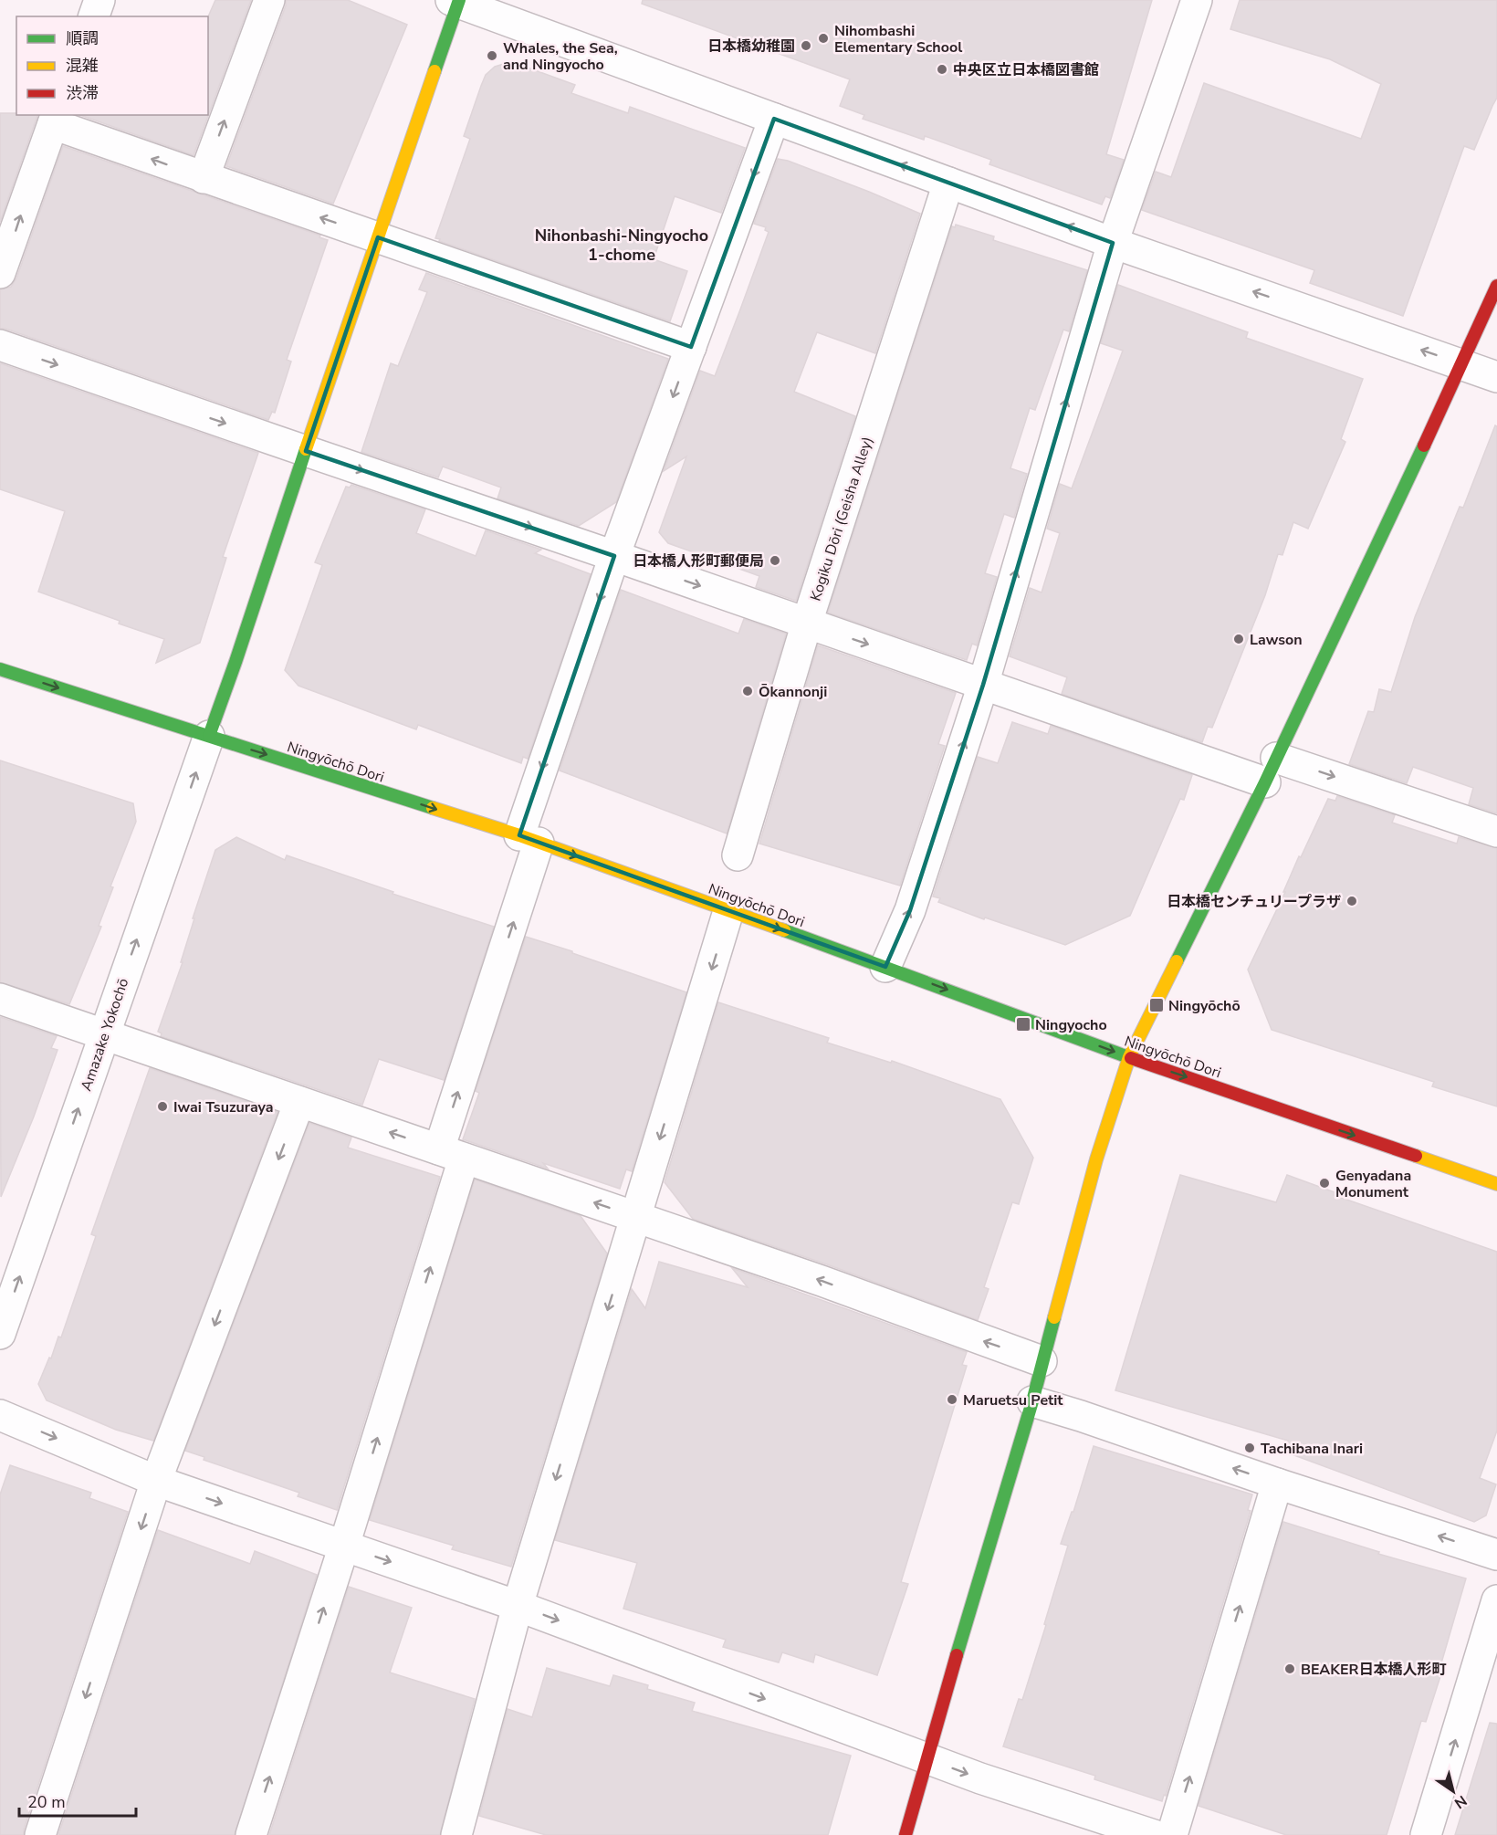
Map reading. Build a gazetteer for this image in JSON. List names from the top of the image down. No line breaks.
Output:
{"streets":{"street":["Kogiku Dōri (Geisha Alley)","Ningyōchō Dori","Amazake Yokochō"]},"crossings":[["Ningyōchō Dori","Amazake Yokochō"]],"one_way":["Ningyōchō Dori"],"districts":["Nihonbashi-Ningyocho 1-chome"],"places":{"other":["Nihombashi Elementary School","日本橋幼稚園","Whales, the Sea, and Ningyocho","中央区立日本橋図書館","日本橋人形町郵便局","Lawson","Ōkannonji","日本橋センチュリープラザ","Iwai Tsuzuraya","Genyadana Monument","Maruetsu Petit","Tachibana Inari","BEAKER日本橋人形町"],"transit":["Ningyōchō","Ningyocho"]},"legend":["順調","混雑","渋滞"],"scale_bar":"20 m","north":"bottom right"}
